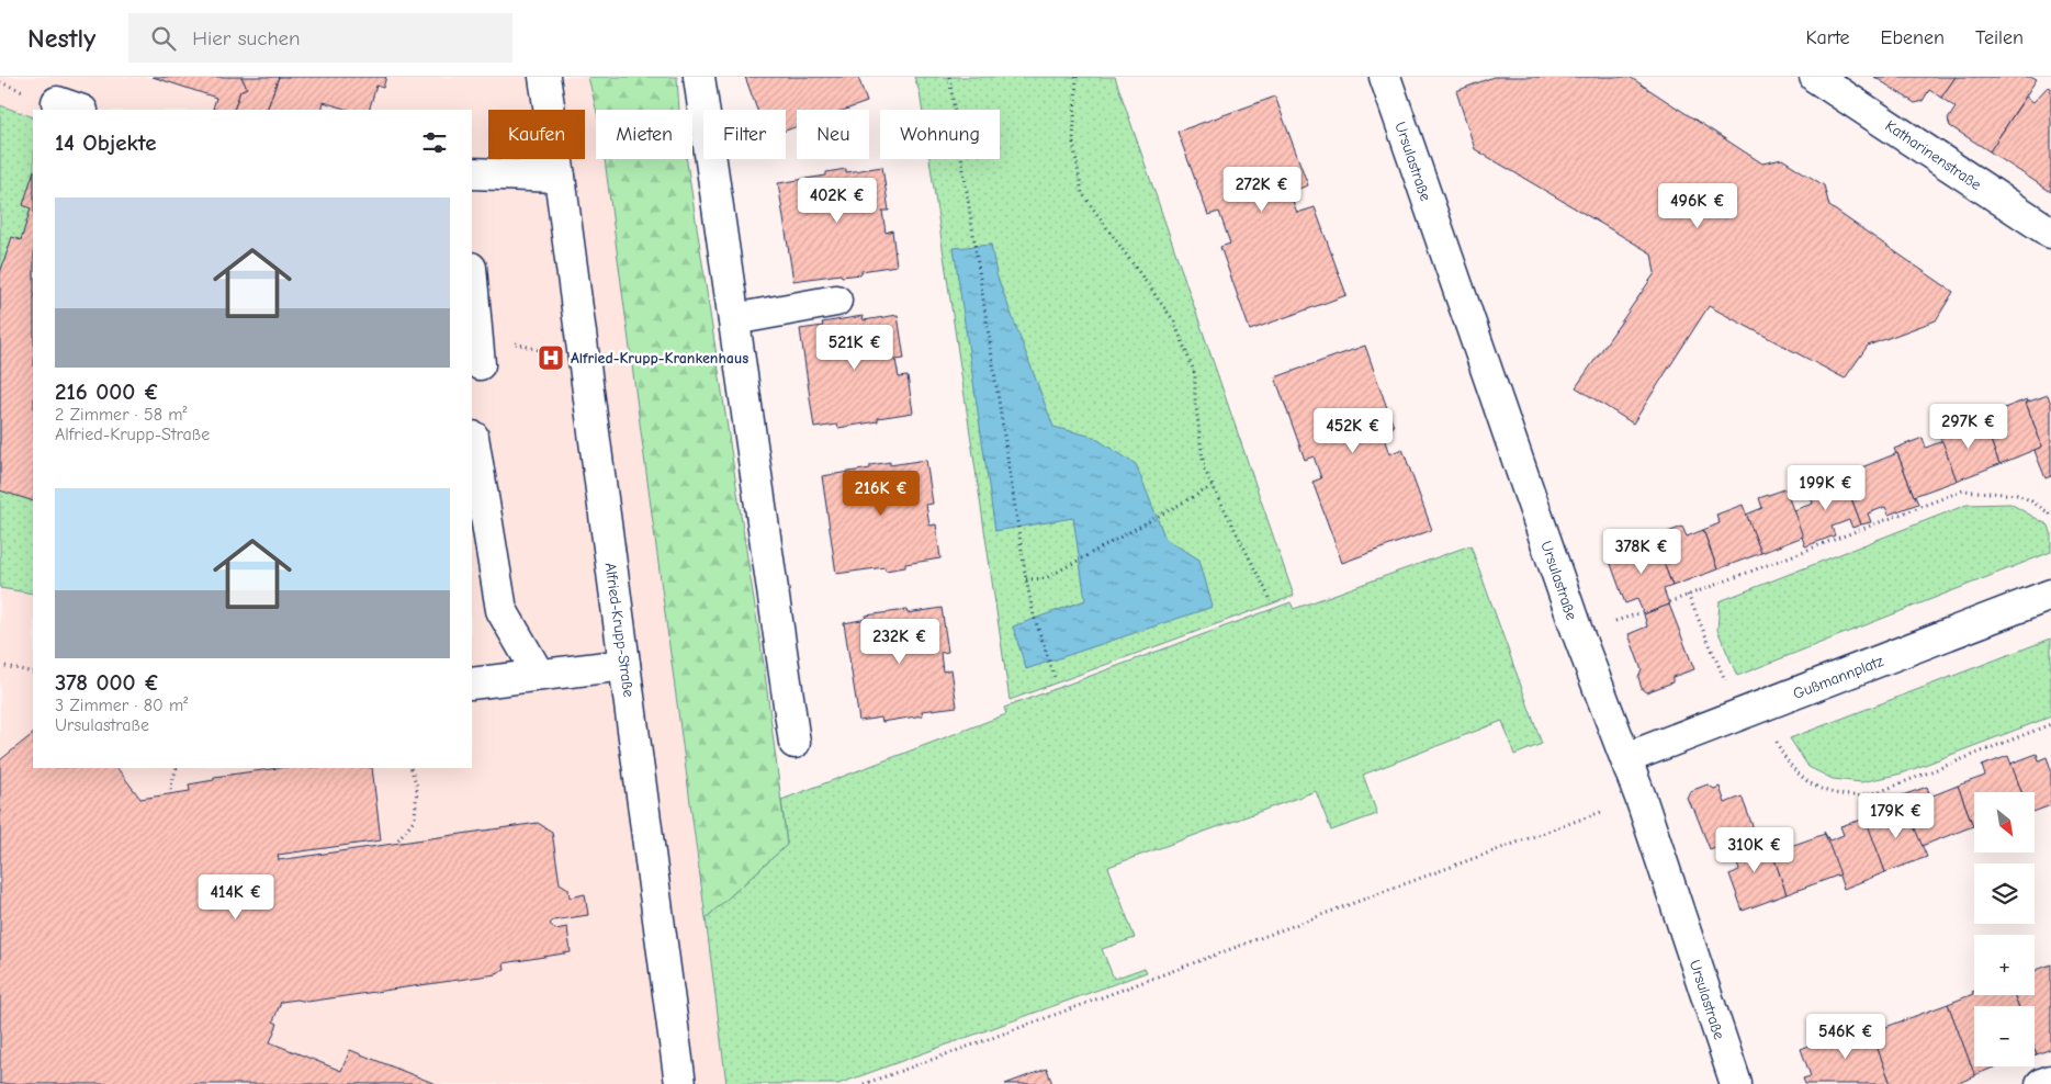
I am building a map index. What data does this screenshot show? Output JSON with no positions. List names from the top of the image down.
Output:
{
  "streets": {
    "street": [
      "Katharinenstraße",
      "Ursulastraße",
      "Alfried-Krupp-Straße",
      "Gußmannplatz"
    ]
  },
  "crossings": [
    ["Ursulastraße", "Gußmannplatz"]
  ],
  "places": {
    "hospital": ["Alfried-Krupp-Krankenhaus"]
  },
  "north": "bottom right",
  "page": {
    "header": "Nestly",
    "search": "Hier suchen",
    "nav": ["Karte", "Ebenen", "Teilen"],
    "chip": [
      "Kaufen",
      "Mieten",
      "Filter",
      "Neu",
      "Wohnung"
    ],
    "heading": "14 Objekte",
    "price": [
      "272K €",
      "402K €",
      "496K €",
      "521K €",
      "297K €",
      "452K €",
      "199K €",
      "216K €",
      "378K €",
      "232K €",
      "179K €",
      "310K €",
      "414K €",
      "546K €"
    ],
    "list": [
      {
        "name": "216 000 €",
        "note": "2 Zimmer · 58 m² · Alfried-Krupp-Straße"
      },
      {
        "name": "378 000 €",
        "note": "3 Zimmer · 80 m² · Ursulastraße"
      }
    ],
    "map_buttons": ["+", "−"]
  }
}
